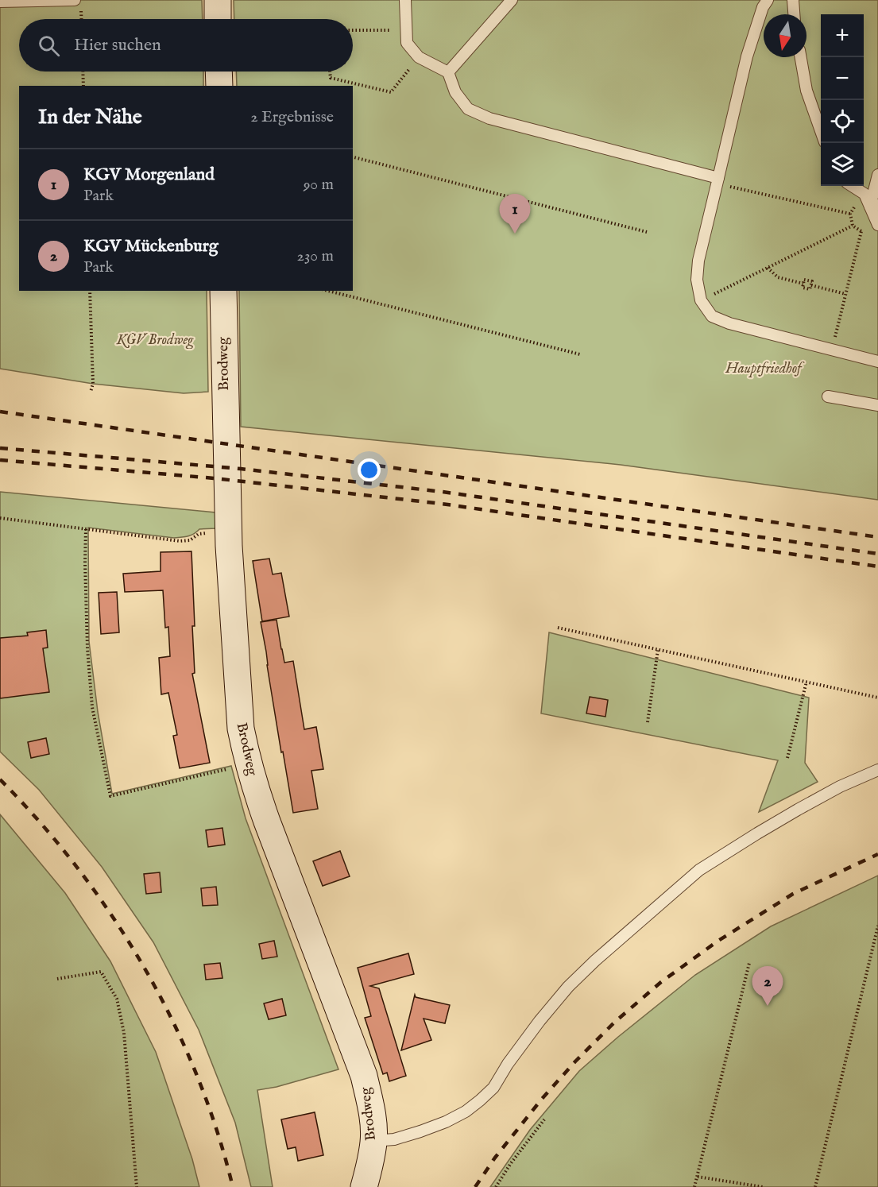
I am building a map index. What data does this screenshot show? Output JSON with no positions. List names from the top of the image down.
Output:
{
  "streets": {
    "street": ["Brodweg"]
  },
  "parks": ["KGV Brodweg", "Hauptfriedhof"],
  "north": "bottom",
  "page": {
    "map_buttons": ["+", "−"],
    "search": "Hier suchen",
    "heading": ["In der Nähe", "2 Ergebnisse"],
    "list": [
      {
        "mark": "1",
        "name": "KGV Morgenland",
        "note": "Park",
        "value": "90 m"
      },
      {
        "mark": "2",
        "name": "KGV Mückenburg",
        "note": "Park",
        "value": "230 m"
      }
    ],
    "pins": ["1", "2"]
  }
}
